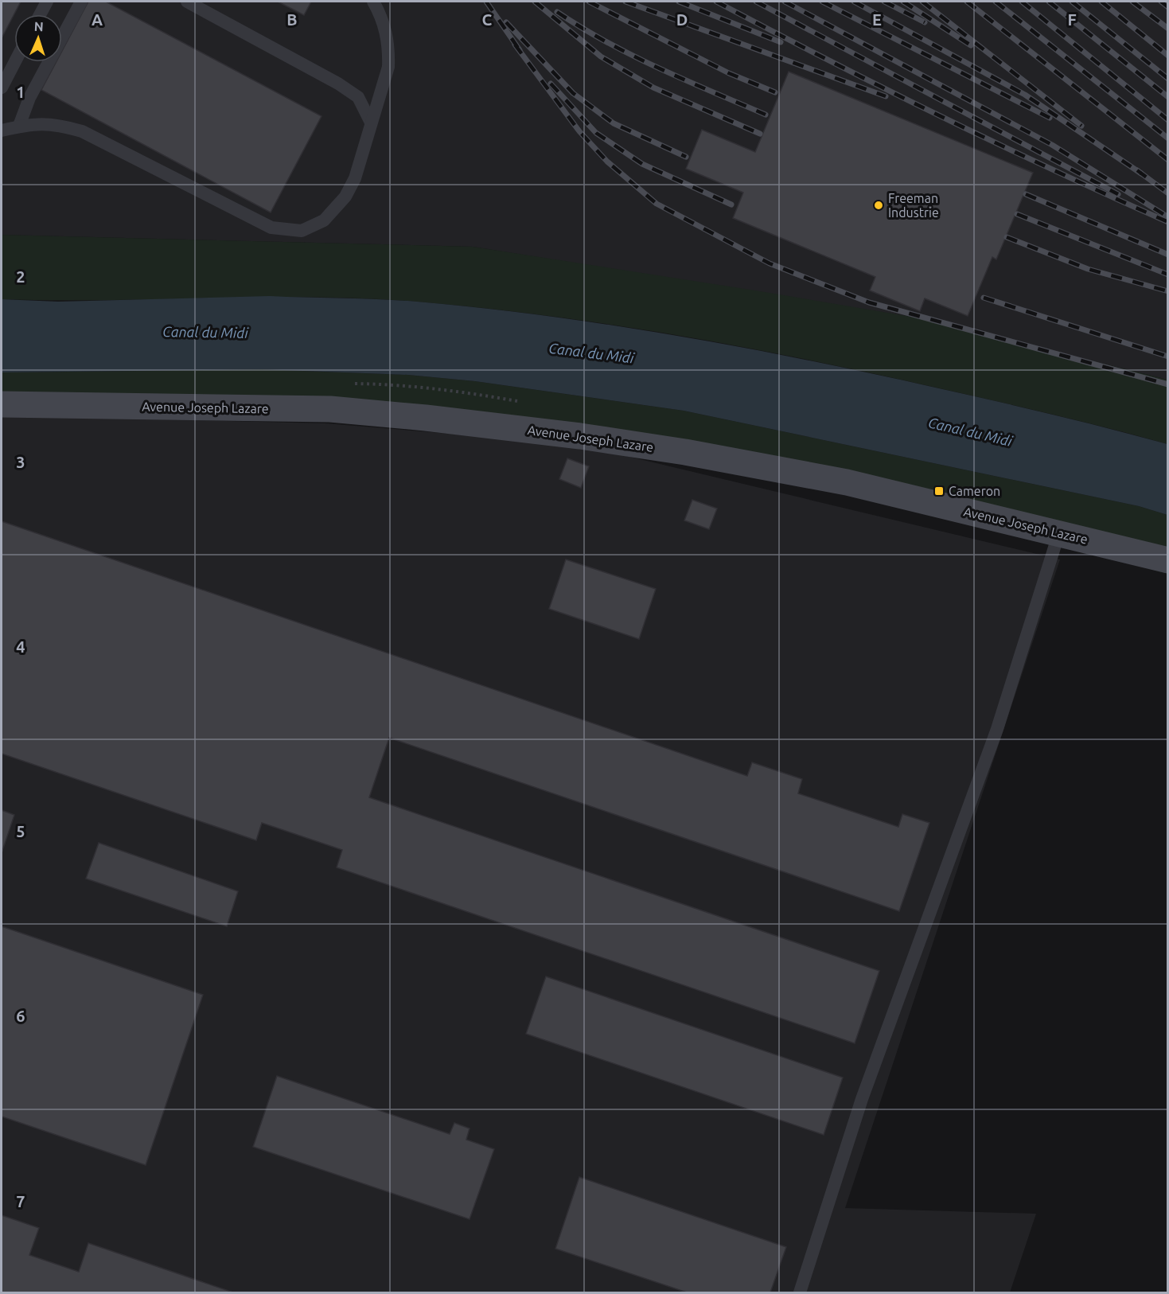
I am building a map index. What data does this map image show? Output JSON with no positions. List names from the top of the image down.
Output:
{
  "streets": {
    "main road": ["Avenue Joseph Lazare"]
  },
  "water": ["Canal du Midi"],
  "places": {
    "other": ["Freeman Industrie"],
    "transit": ["Cameron"]
  },
  "north": "top",
  "grid": {
    "columns": [
      "A",
      "B",
      "C",
      "D",
      "E",
      "F"
    ],
    "rows": [
      "1",
      "2",
      "3",
      "4",
      "5",
      "6",
      "7"
    ]
  }
}
